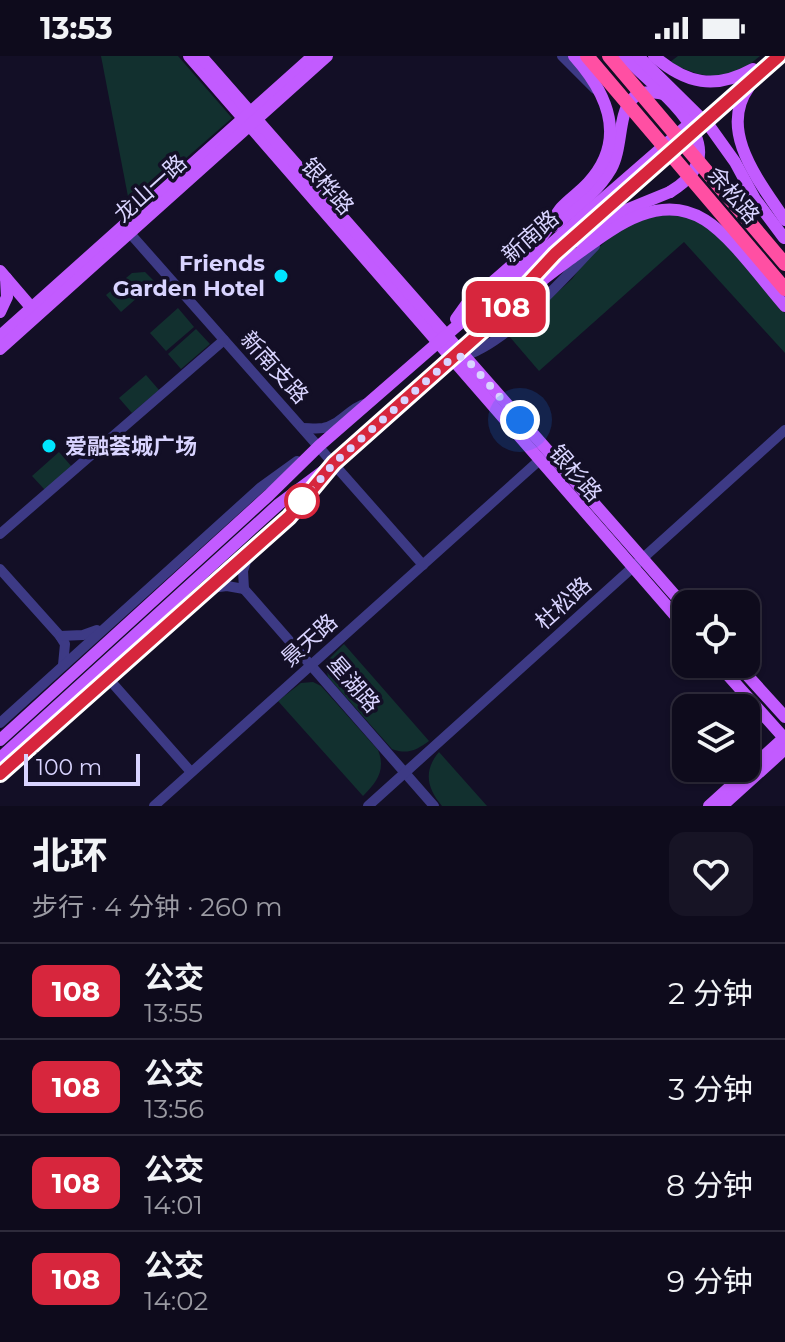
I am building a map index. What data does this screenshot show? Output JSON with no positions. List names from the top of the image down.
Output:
{
  "streets": {
    "highway": ["余松路"],
    "main road": [
      "银桦路",
      "龙山一路",
      "新南路",
      "银杉路"
    ],
    "street": [
      "新南支路",
      "杜松路",
      "景天路",
      "星湖路"
    ]
  },
  "crossings": [
    ["银桦路", "龙山一路"],
    ["银桦路", "新南路"],
    ["银桦路", "银杉路"],
    ["龙山一路", "新南支路"],
    ["新南路", "新南支路"],
    ["新南路", "银杉路"],
    ["新南支路", "景天路"],
    ["银杉路", "杜松路"],
    ["银杉路", "景天路"],
    ["杜松路", "星湖路"],
    ["景天路", "星湖路"]
  ],
  "places": ["Friends Garden Hotel", "爱融荟城广场"],
  "lines": ["bus line 108"],
  "scale_bar": "100 m",
  "page": {
    "status": "13:53",
    "on_map": "108",
    "scale": "100 m",
    "heading": ["北环", "步行 · 4 分钟 · 260 m"],
    "list": [
      {
        "mark": "108",
        "name": "公交",
        "note": "13:55",
        "value": "2 分钟"
      },
      {
        "mark": "108",
        "name": "公交",
        "note": "13:56",
        "value": "3 分钟"
      },
      {
        "mark": "108",
        "name": "公交",
        "note": "14:01",
        "value": "8 分钟"
      },
      {
        "mark": "108",
        "name": "公交",
        "note": "14:02",
        "value": "9 分钟"
      }
    ]
  }
}
